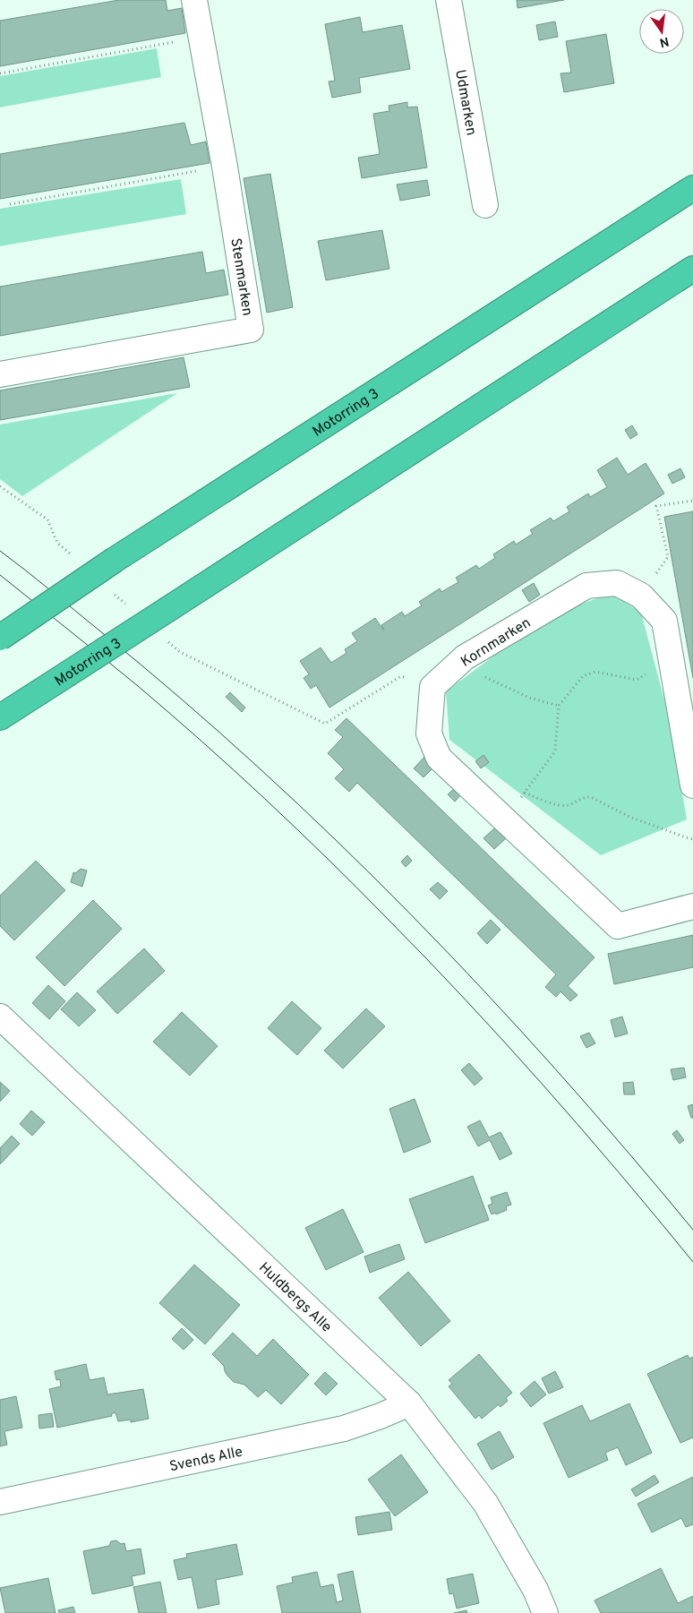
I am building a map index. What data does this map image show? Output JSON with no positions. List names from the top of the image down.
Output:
{
  "streets": {
    "highway": ["Motorring 3"],
    "street": [
      "Udmarken",
      "Stenmarken",
      "Kornmarken",
      "Huldbergs Alle",
      "Svends Alle"
    ]
  },
  "crossings": [
    ["Huldbergs Alle", "Svends Alle"]
  ],
  "north": "bottom"
}
